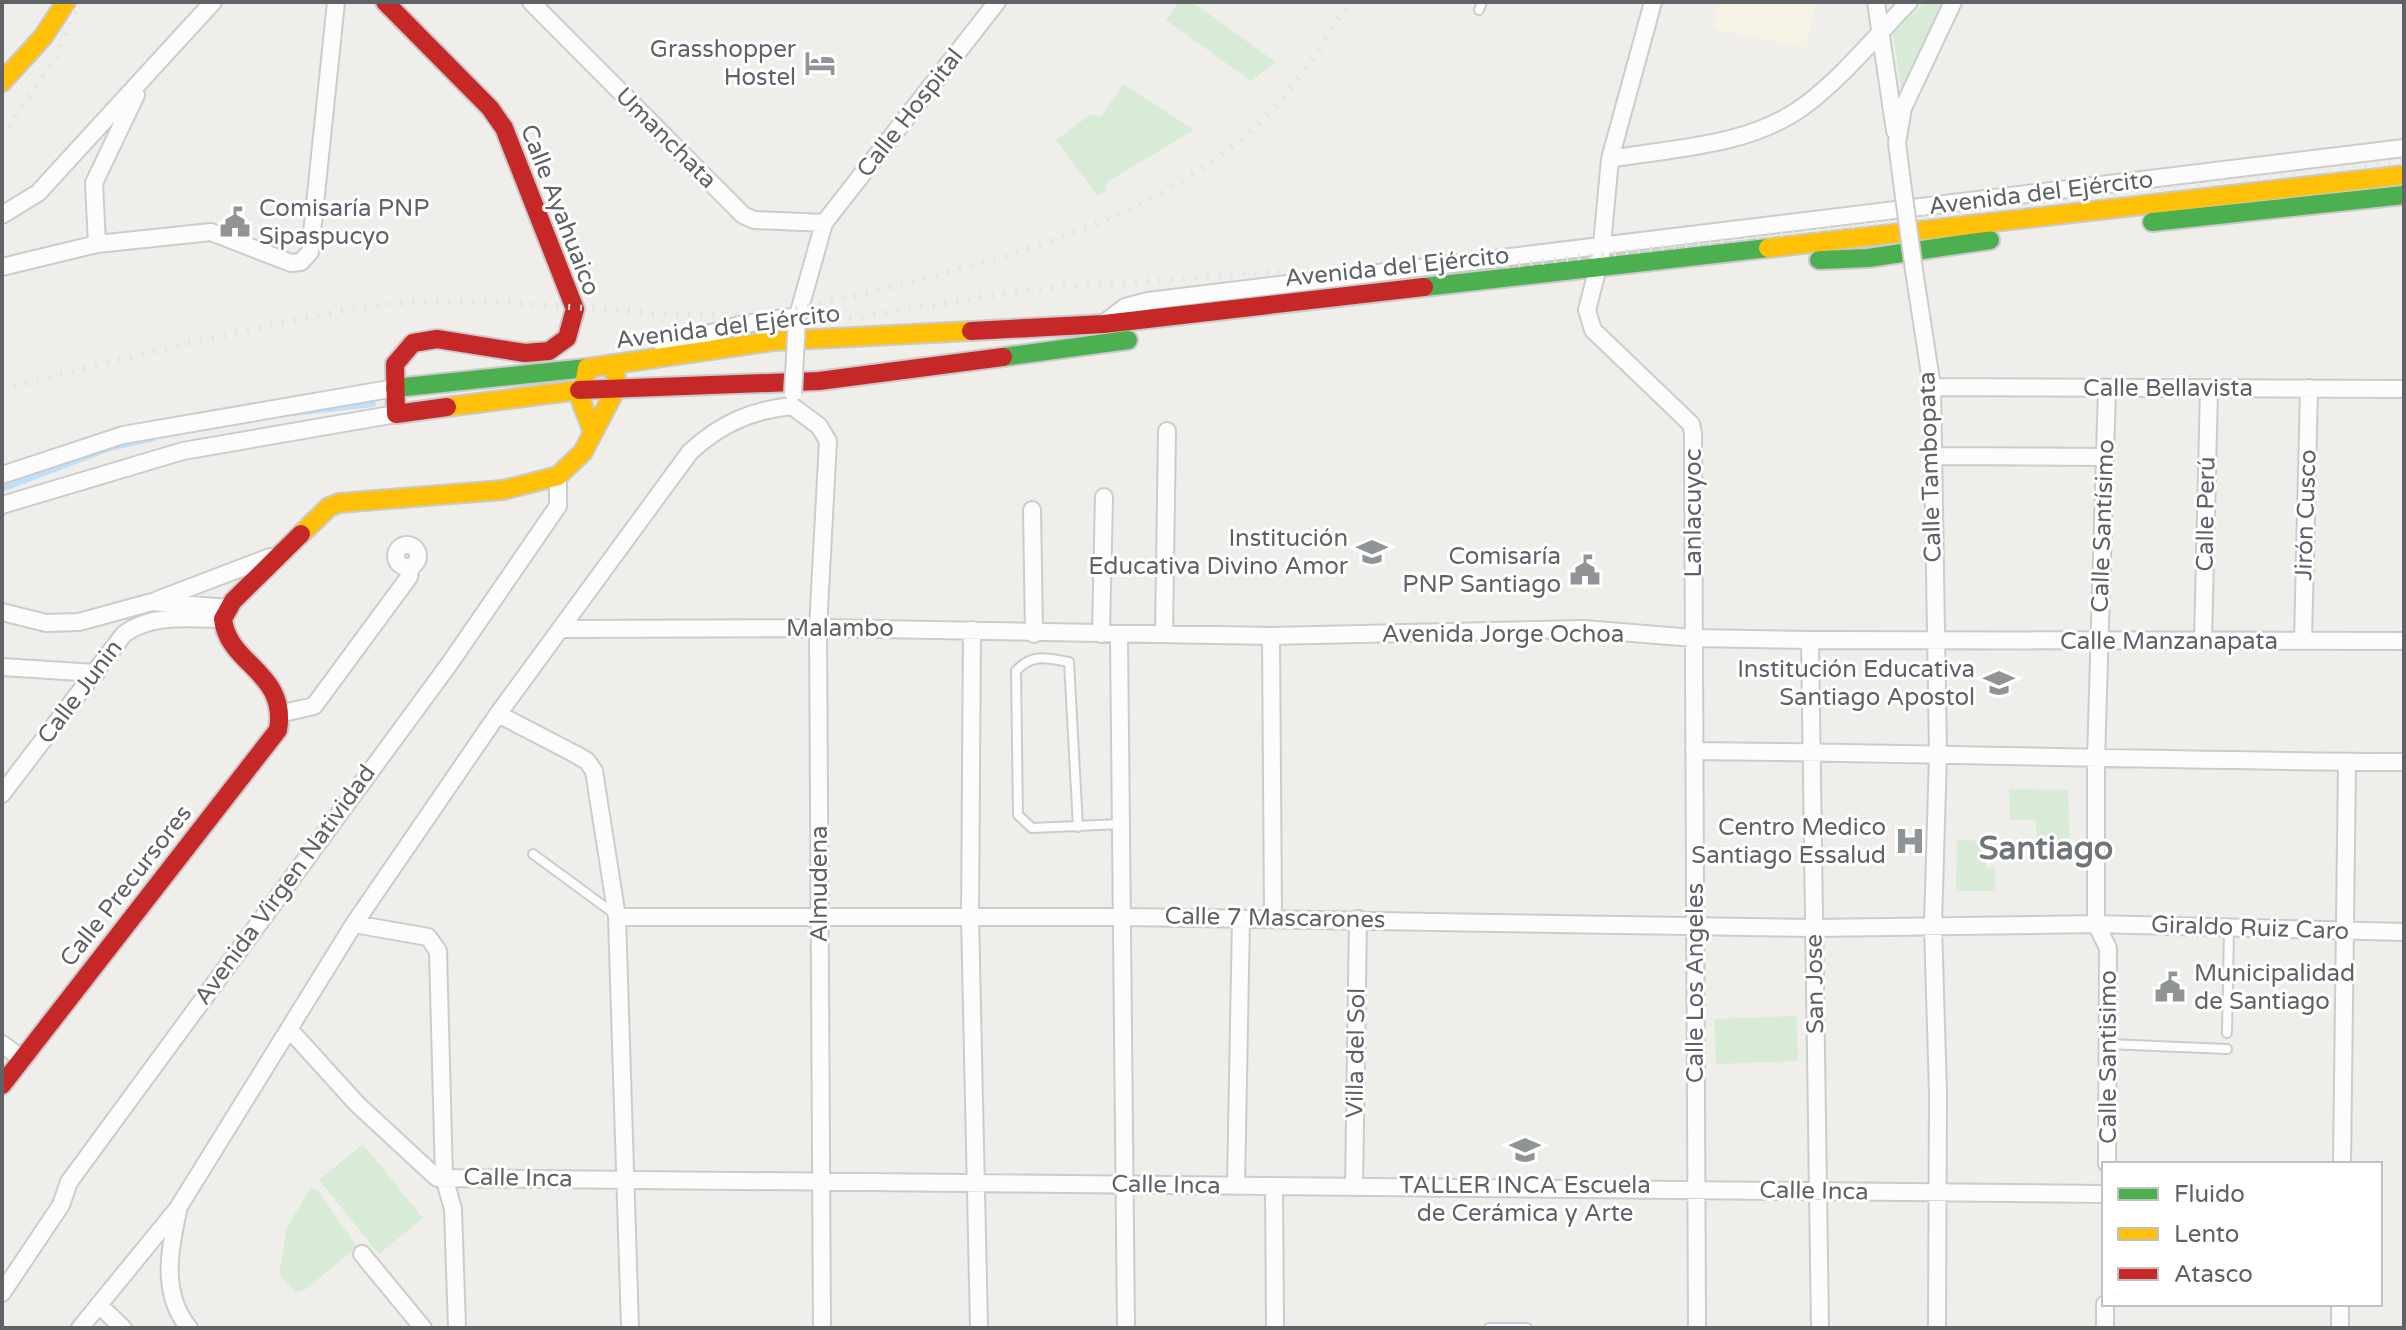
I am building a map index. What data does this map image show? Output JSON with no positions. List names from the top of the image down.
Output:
{
  "streets": {
    "main road": ["Avenida del Ejército", "Calle Ayahuaico", "Calle Precursores"],
    "street": [
      "Calle Hospital",
      "Umanchata",
      "Calle Bellavista",
      "Calle Tambopata",
      "Lanlacuyoc",
      "Calle Perú",
      "Jirón Cusco",
      "Calle Santísimo",
      "Malambo",
      "Avenida Jorge Ochoa",
      "Calle Manzanapata",
      "Calle Junin",
      "Almudena",
      "Avenida Virgen Natividad",
      "Calle 7 Mascarones",
      "Giraldo Ruiz Caro",
      "Calle Los Angeles",
      "San Jose",
      "Villa del Sol",
      "Calle Santisimo",
      "Calle Inca"
    ]
  },
  "crossings": [
    ["Calle Hospital", "Umanchata"],
    ["Avenida del Ejército", "Calle Ayahuaico"],
    ["Avenida del Ejército", "Lanlacuyoc"],
    ["Calle Bellavista", "Calle Tambopata"],
    ["Calle Bellavista", "Calle Perú"],
    ["Calle Bellavista", "Jirón Cusco"],
    ["Calle Bellavista", "Calle Santísimo"],
    ["Calle Tambopata", "Avenida Jorge Ochoa"],
    ["Calle Tambopata", "Calle Manzanapata"],
    ["Calle Tambopata", "Calle 7 Mascarones"],
    ["Calle Tambopata", "Giraldo Ruiz Caro"],
    ["Lanlacuyoc", "Avenida Jorge Ochoa"],
    ["Lanlacuyoc", "Calle Los Angeles"],
    ["Calle Perú", "Calle Manzanapata"],
    ["Jirón Cusco", "Calle Manzanapata"],
    ["Calle Santísimo", "Calle Manzanapata"],
    ["Calle Santísimo", "Calle Santisimo"],
    ["Malambo", "Avenida Jorge Ochoa"],
    ["Malambo", "Almudena"],
    ["Avenida Jorge Ochoa", "Calle Manzanapata"],
    ["Avenida Jorge Ochoa", "Calle Los Angeles"],
    ["Avenida Jorge Ochoa", "San Jose"],
    ["Almudena", "Calle 7 Mascarones"],
    ["Almudena", "Calle Inca"],
    ["Calle 7 Mascarones", "Giraldo Ruiz Caro"],
    ["Calle 7 Mascarones", "Calle Los Angeles"],
    ["Calle 7 Mascarones", "San Jose"],
    ["Calle 7 Mascarones", "Villa del Sol"],
    ["Giraldo Ruiz Caro", "Calle Santisimo"],
    ["Calle Los Angeles", "Calle Inca"],
    ["San Jose", "Calle Inca"],
    ["Villa del Sol", "Calle Inca"]
  ],
  "districts": ["Santiago"],
  "places": {
    "hotel": ["Grasshopper Hostel"],
    "public building": ["Comisaría PNP Sipaspucyo", "Comisaría PNP Santiago", "Municipalidad de Santiago"],
    "school or university": ["Institución Educativa Divino Amor", "Institución Educativa Santiago Apostol", "TALLER INCA Escuela de Cerámica y Arte"],
    "hospital": ["Centro Medico Santiago Essalud"]
  },
  "legend": ["Fluido", "Lento", "Atasco"]
}
